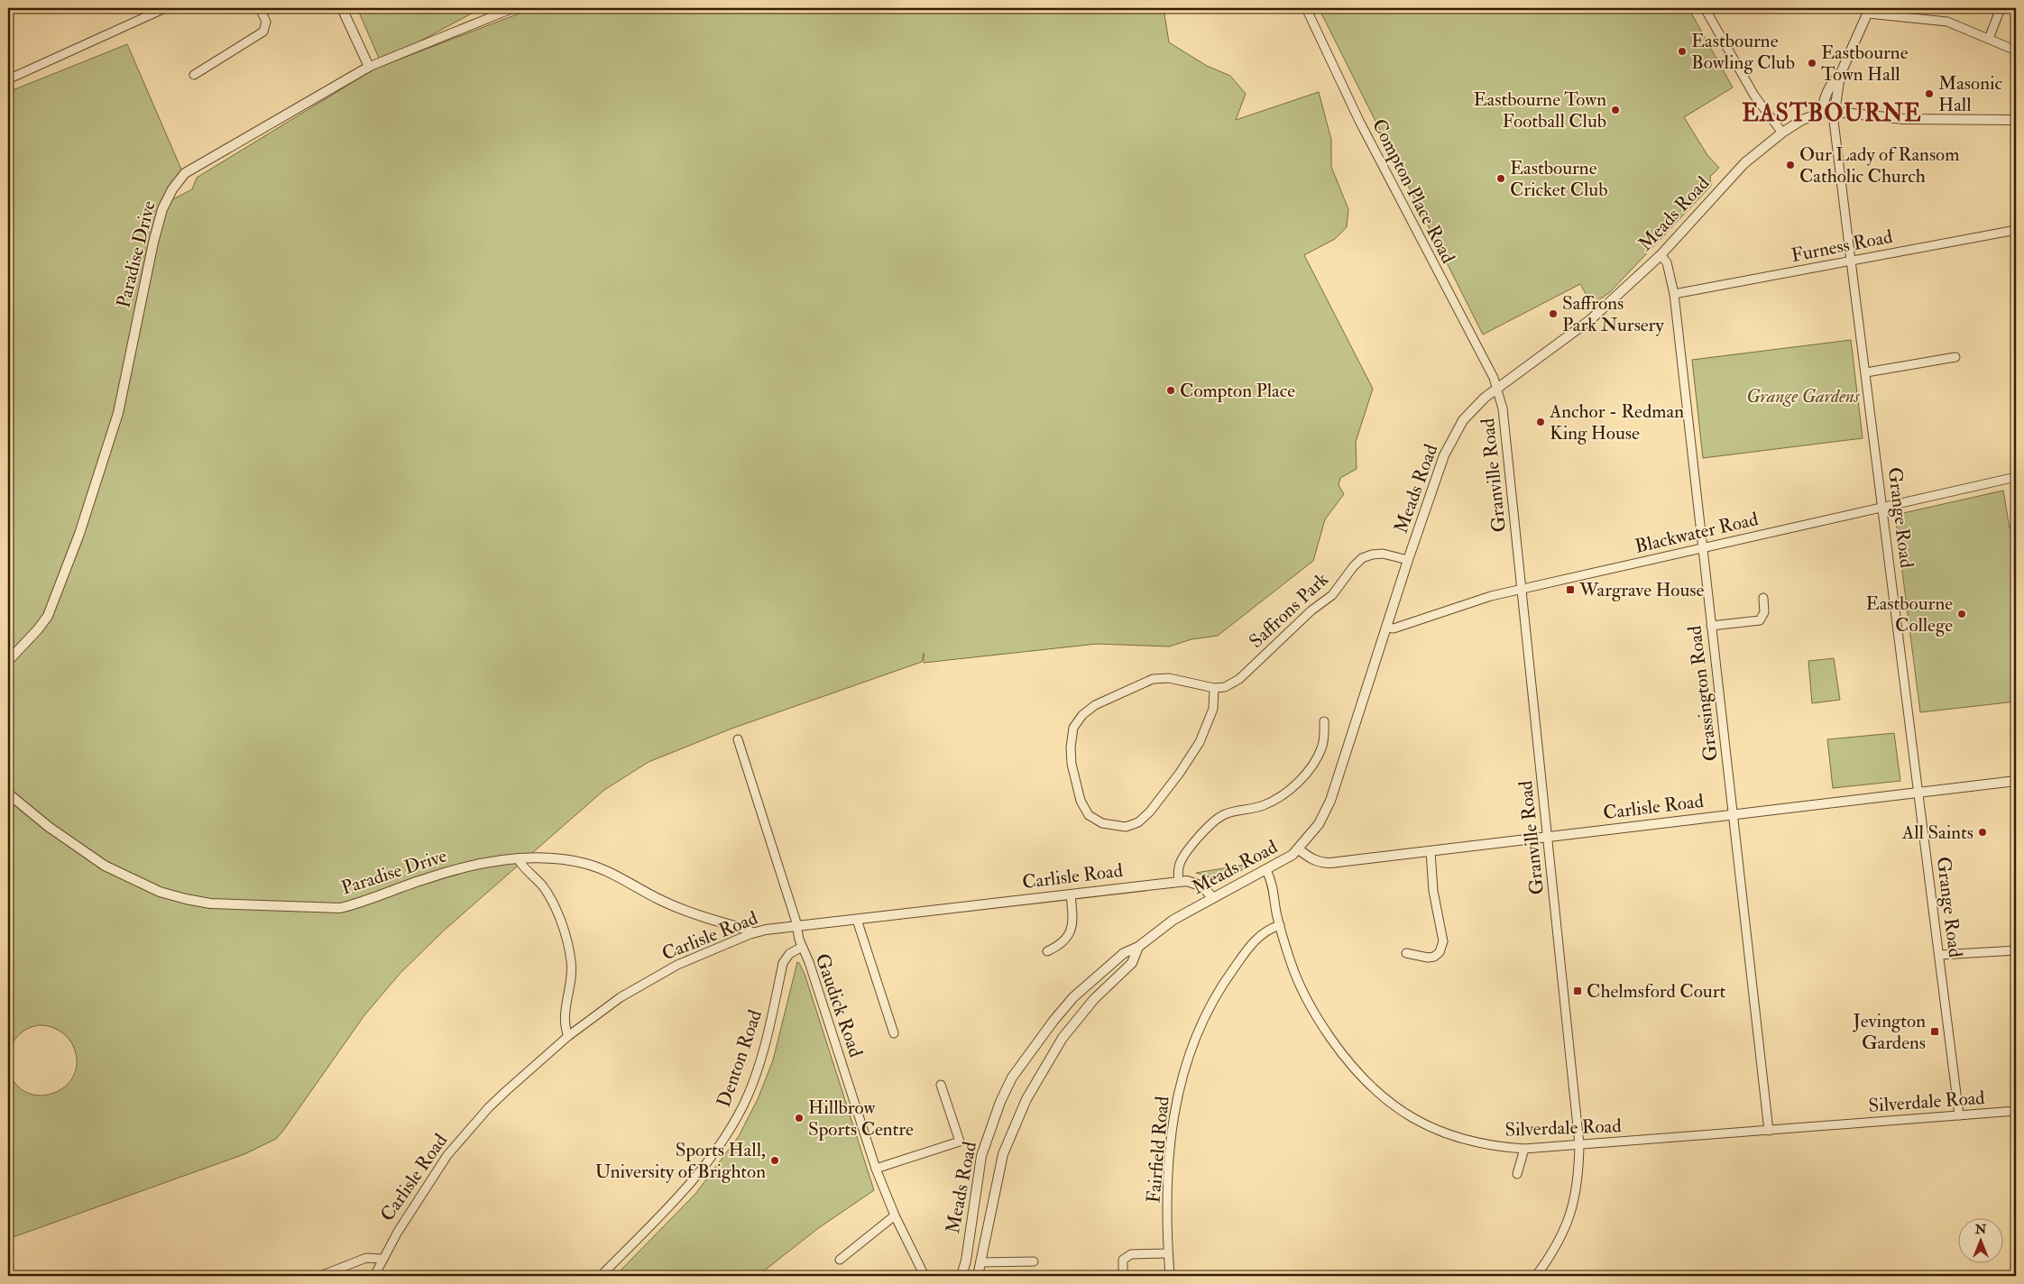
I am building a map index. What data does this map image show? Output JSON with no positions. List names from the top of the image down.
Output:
{
  "streets": {
    "street": [
      "Compton Place Road",
      "Meads Road",
      "Furness Road",
      "Paradise Drive",
      "Granville Road",
      "Grange Road",
      "Blackwater Road",
      "Saffrons Park",
      "Grassington Road",
      "Carlisle Road",
      "Gaudick Road",
      "Denton Road",
      "Silverdale Road",
      "Fairfield Road"
    ]
  },
  "crossings": [
    ["Compton Place Road", "Meads Road"],
    ["Compton Place Road", "Granville Road"],
    ["Meads Road", "Granville Road"],
    ["Meads Road", "Grange Road"],
    ["Meads Road", "Blackwater Road"],
    ["Meads Road", "Saffrons Park"],
    ["Meads Road", "Grassington Road"],
    ["Meads Road", "Carlisle Road"],
    ["Meads Road", "Silverdale Road"],
    ["Furness Road", "Grange Road"],
    ["Furness Road", "Grassington Road"],
    ["Paradise Drive", "Carlisle Road"],
    ["Granville Road", "Blackwater Road"],
    ["Granville Road", "Carlisle Road"],
    ["Granville Road", "Silverdale Road"],
    ["Grange Road", "Blackwater Road"],
    ["Grange Road", "Carlisle Road"],
    ["Grange Road", "Silverdale Road"],
    ["Blackwater Road", "Grassington Road"],
    ["Grassington Road", "Carlisle Road"],
    ["Grassington Road", "Silverdale Road"],
    ["Carlisle Road", "Gaudick Road"],
    ["Gaudick Road", "Denton Road"],
    ["Silverdale Road", "Fairfield Road"]
  ],
  "districts": ["EASTBOURNE"],
  "parks": ["Grange Gardens"],
  "places": {
    "other": [
      "Eastbourne Bowling Club",
      "Eastbourne Town Hall",
      "Masonic Hall",
      "Eastbourne Town Football Club",
      "Our Lady of Ransom Catholic Church",
      "Eastbourne Cricket Club",
      "Saffrons Park Nursery",
      "Compton Place",
      "Anchor - Redman King House",
      "Eastbourne College",
      "All Saints",
      "Hillbrow Sports Centre",
      "Sports Hall, University of Brighton"
    ],
    "transit": ["Wargrave House", "Chelmsford Court", "Jevington Gardens"]
  },
  "north": "top"
}
